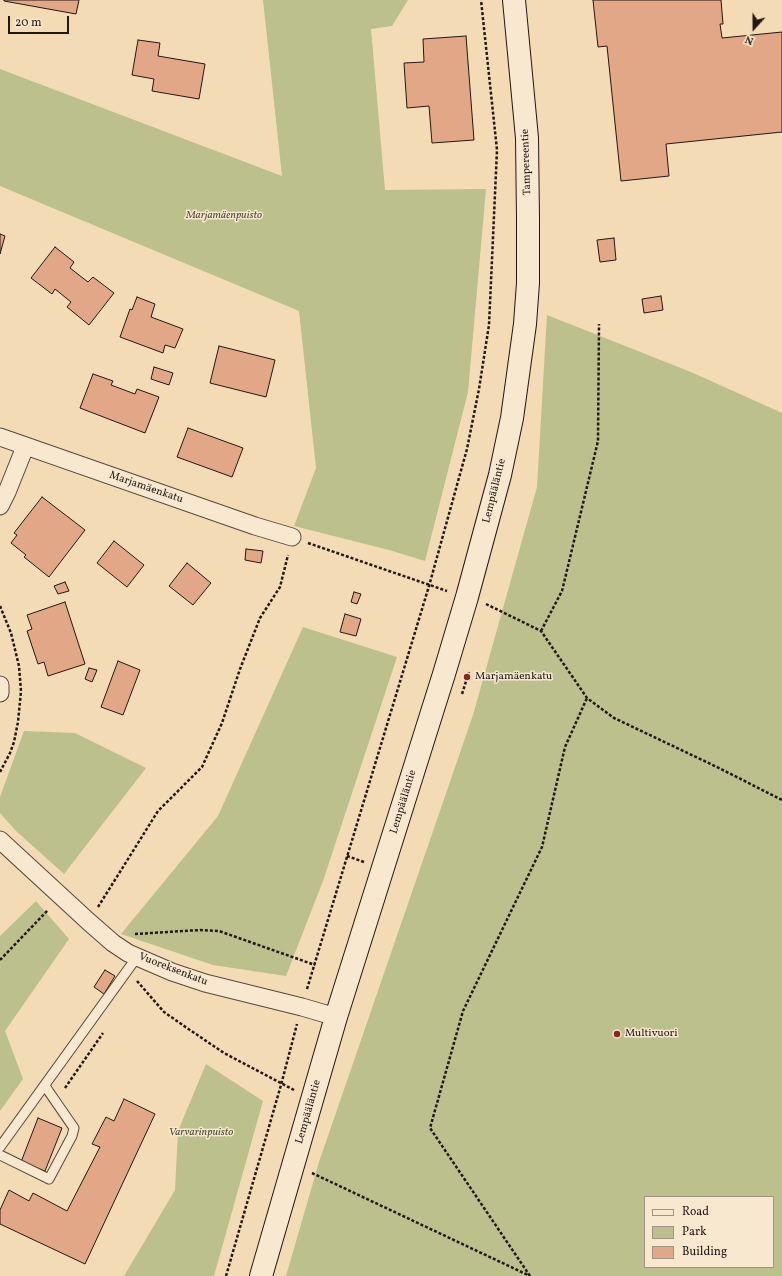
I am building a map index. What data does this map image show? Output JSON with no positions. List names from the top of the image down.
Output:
{
  "streets": {
    "main road": ["Tampereentie", "Lempääläntie"],
    "street": ["Marjamäenkatu", "Vuoreksenkatu"]
  },
  "crossings": [
    ["Tampereentie", "Lempääläntie"],
    ["Lempääläntie", "Vuoreksenkatu"]
  ],
  "parks": ["Marjamäenpuisto", "Varvarinpuisto"],
  "places": ["Marjamäenkatu", "Multivuori"],
  "legend": ["Road", "Park", "Building"],
  "scale_bar": "20 m",
  "north": "bottom"
}
